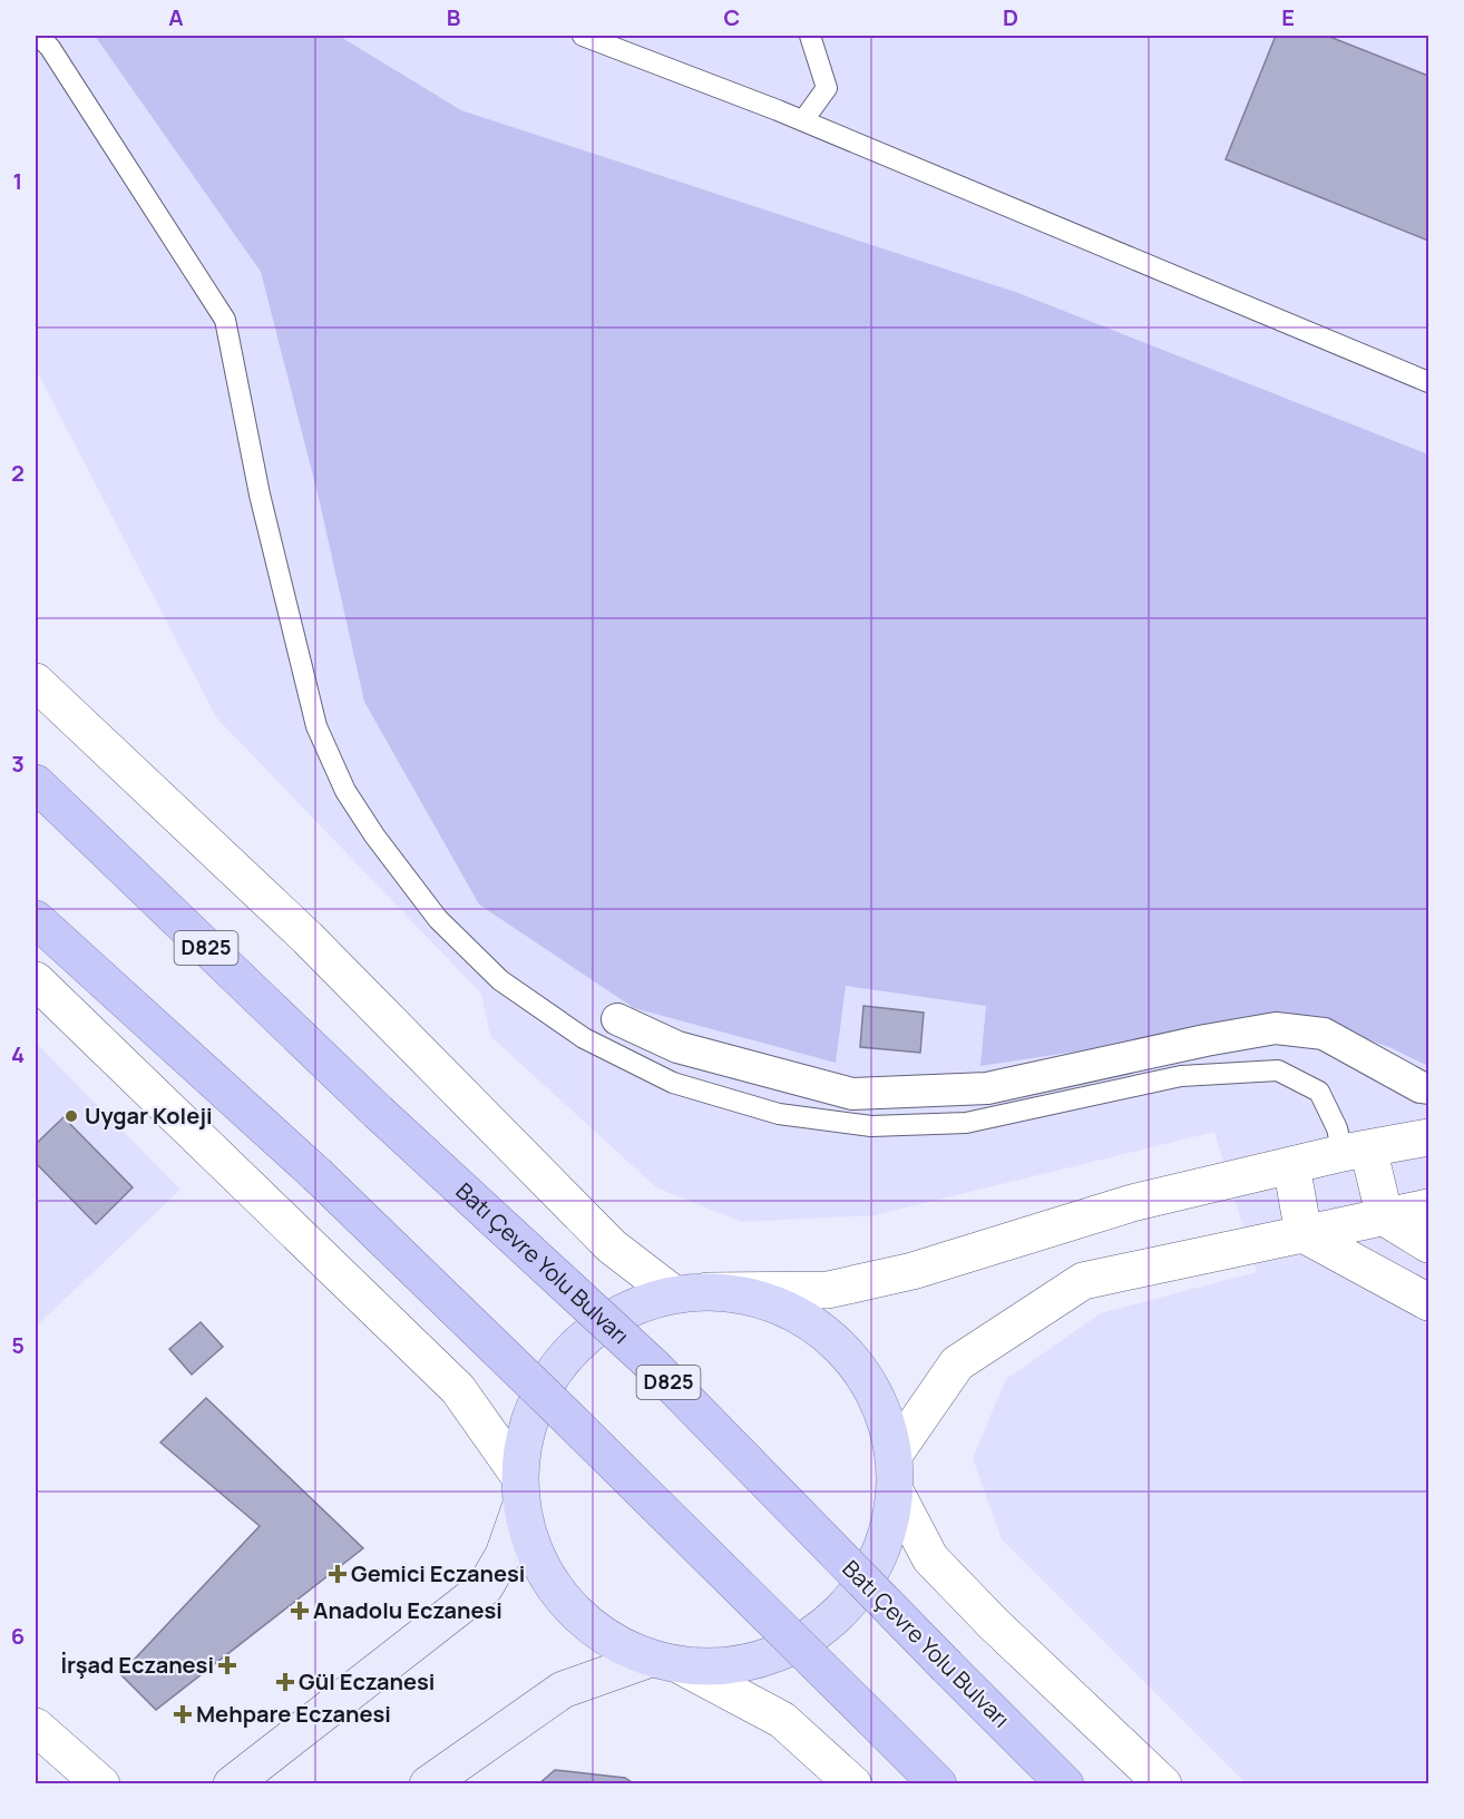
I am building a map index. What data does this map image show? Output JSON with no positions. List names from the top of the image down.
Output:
{
  "streets": {
    "highway": ["D825", "Batı Çevre Yolu Bulvarı"]
  },
  "places": {
    "other": ["Uygar Koleji"],
    "health": [
      "Gemici Eczanesi",
      "Anadolu Eczanesi",
      "İrşad Eczanesi",
      "Gül Eczanesi",
      "Mehpare Eczanesi"
    ]
  },
  "grid": {
    "columns": [
      "A",
      "B",
      "C",
      "D",
      "E"
    ],
    "rows": [
      "1",
      "2",
      "3",
      "4",
      "5",
      "6"
    ]
  }
}
